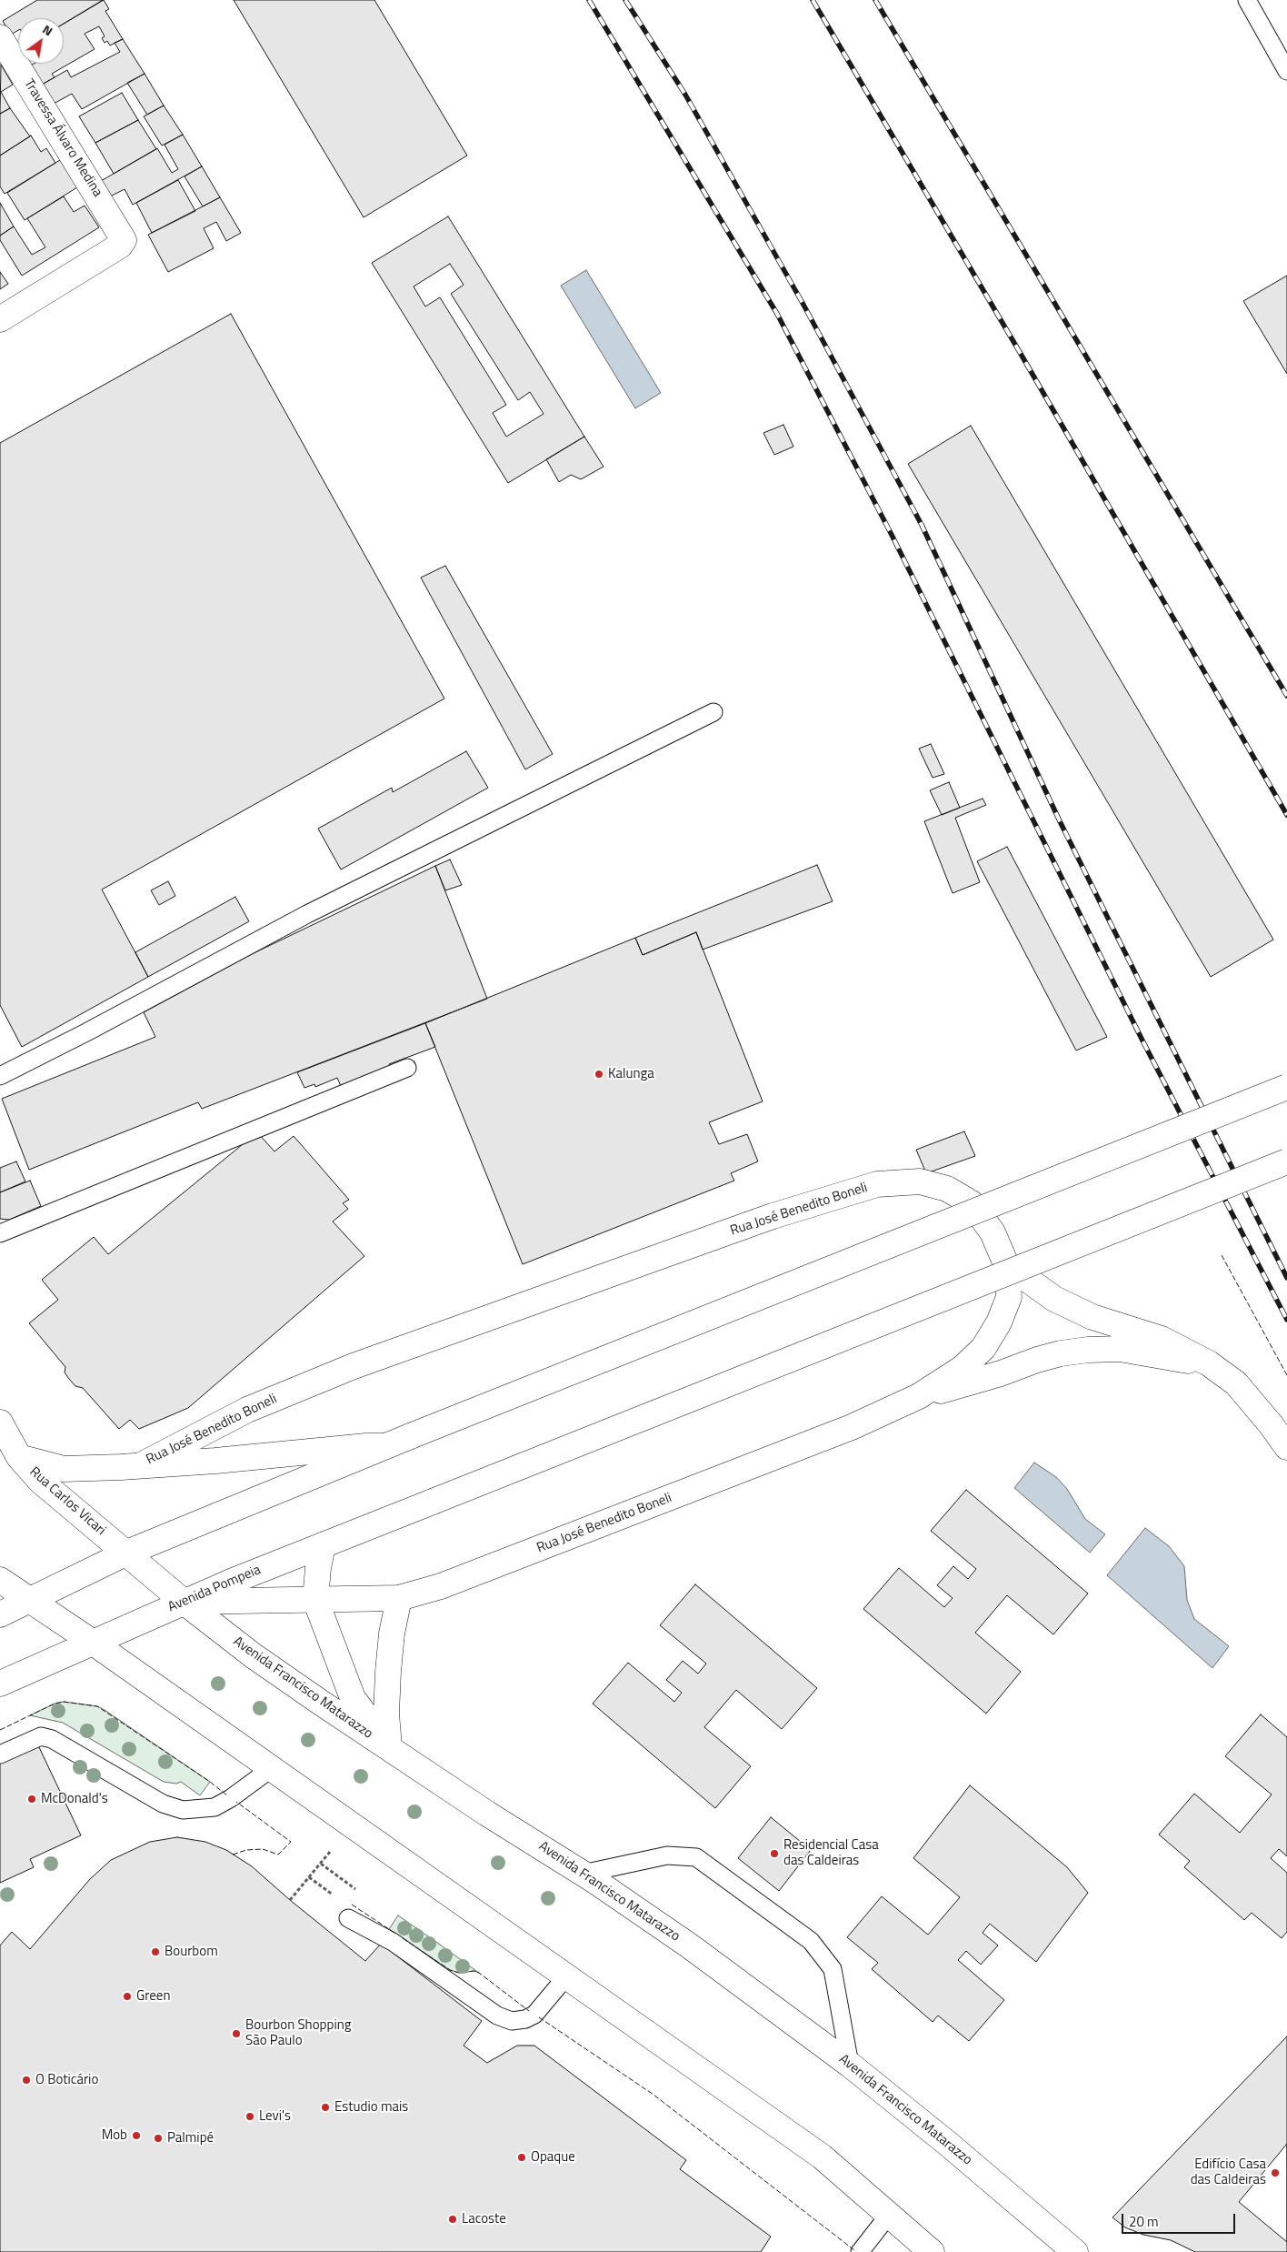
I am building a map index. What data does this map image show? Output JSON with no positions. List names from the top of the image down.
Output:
{
  "streets": {
    "main road": [
      "Travessa Álvaro Medina",
      "Rua José Benedito Boneli",
      "Rua Carlos Vicari",
      "Avenida Pompeia",
      "Avenida Francisco Matarazzo"
    ]
  },
  "crossings": [
    ["Rua José Benedito Boneli", "Avenida Pompeia"],
    ["Rua José Benedito Boneli", "Avenida Francisco Matarazzo"],
    ["Rua Carlos Vicari", "Avenida Francisco Matarazzo"],
    ["Avenida Pompeia", "Avenida Francisco Matarazzo"]
  ],
  "places": [
    "Kalunga",
    "McDonald's",
    "Residencial Casa das Caldeiras",
    "Bourbom",
    "Green",
    "Bourbon Shopping São Paulo",
    "O Boticário",
    "Estudio mais",
    "Levi's",
    "Mob",
    "Palmipé",
    "Opaque",
    "Edifício Casa das Caldeiras",
    "Lacoste"
  ],
  "scale_bar": "20 m",
  "north": "top right"
}
